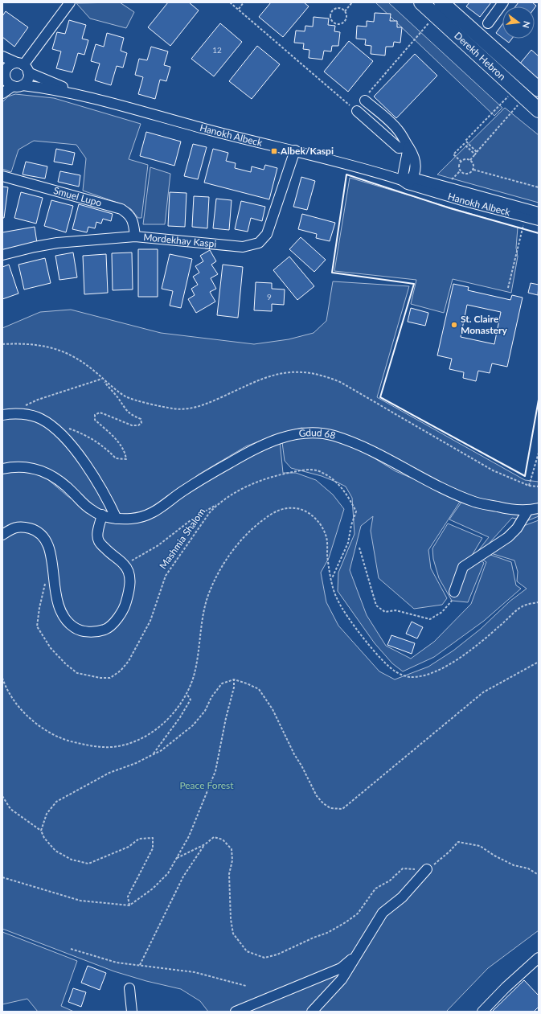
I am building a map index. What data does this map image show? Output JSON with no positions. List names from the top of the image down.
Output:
{
  "streets": {
    "highway": ["Derekh Hebron"],
    "street": [
      "Hanokh Albeck",
      "Smuel Lupo",
      "Mordekhay Kaspi",
      "Gdud 68"
    ],
    "path": ["Mashmia Shalom"]
  },
  "crossings": [
    ["Hanokh Albeck", "Mordekhay Kaspi"],
    ["Smuel Lupo", "Mordekhay Kaspi"]
  ],
  "parks": ["Peace Forest"],
  "places": {
    "transit": ["Albek/Kaspi"],
    "other": ["St. Claire Monastery"]
  },
  "house_numbers": ["12", "9"],
  "north": "right"
}
